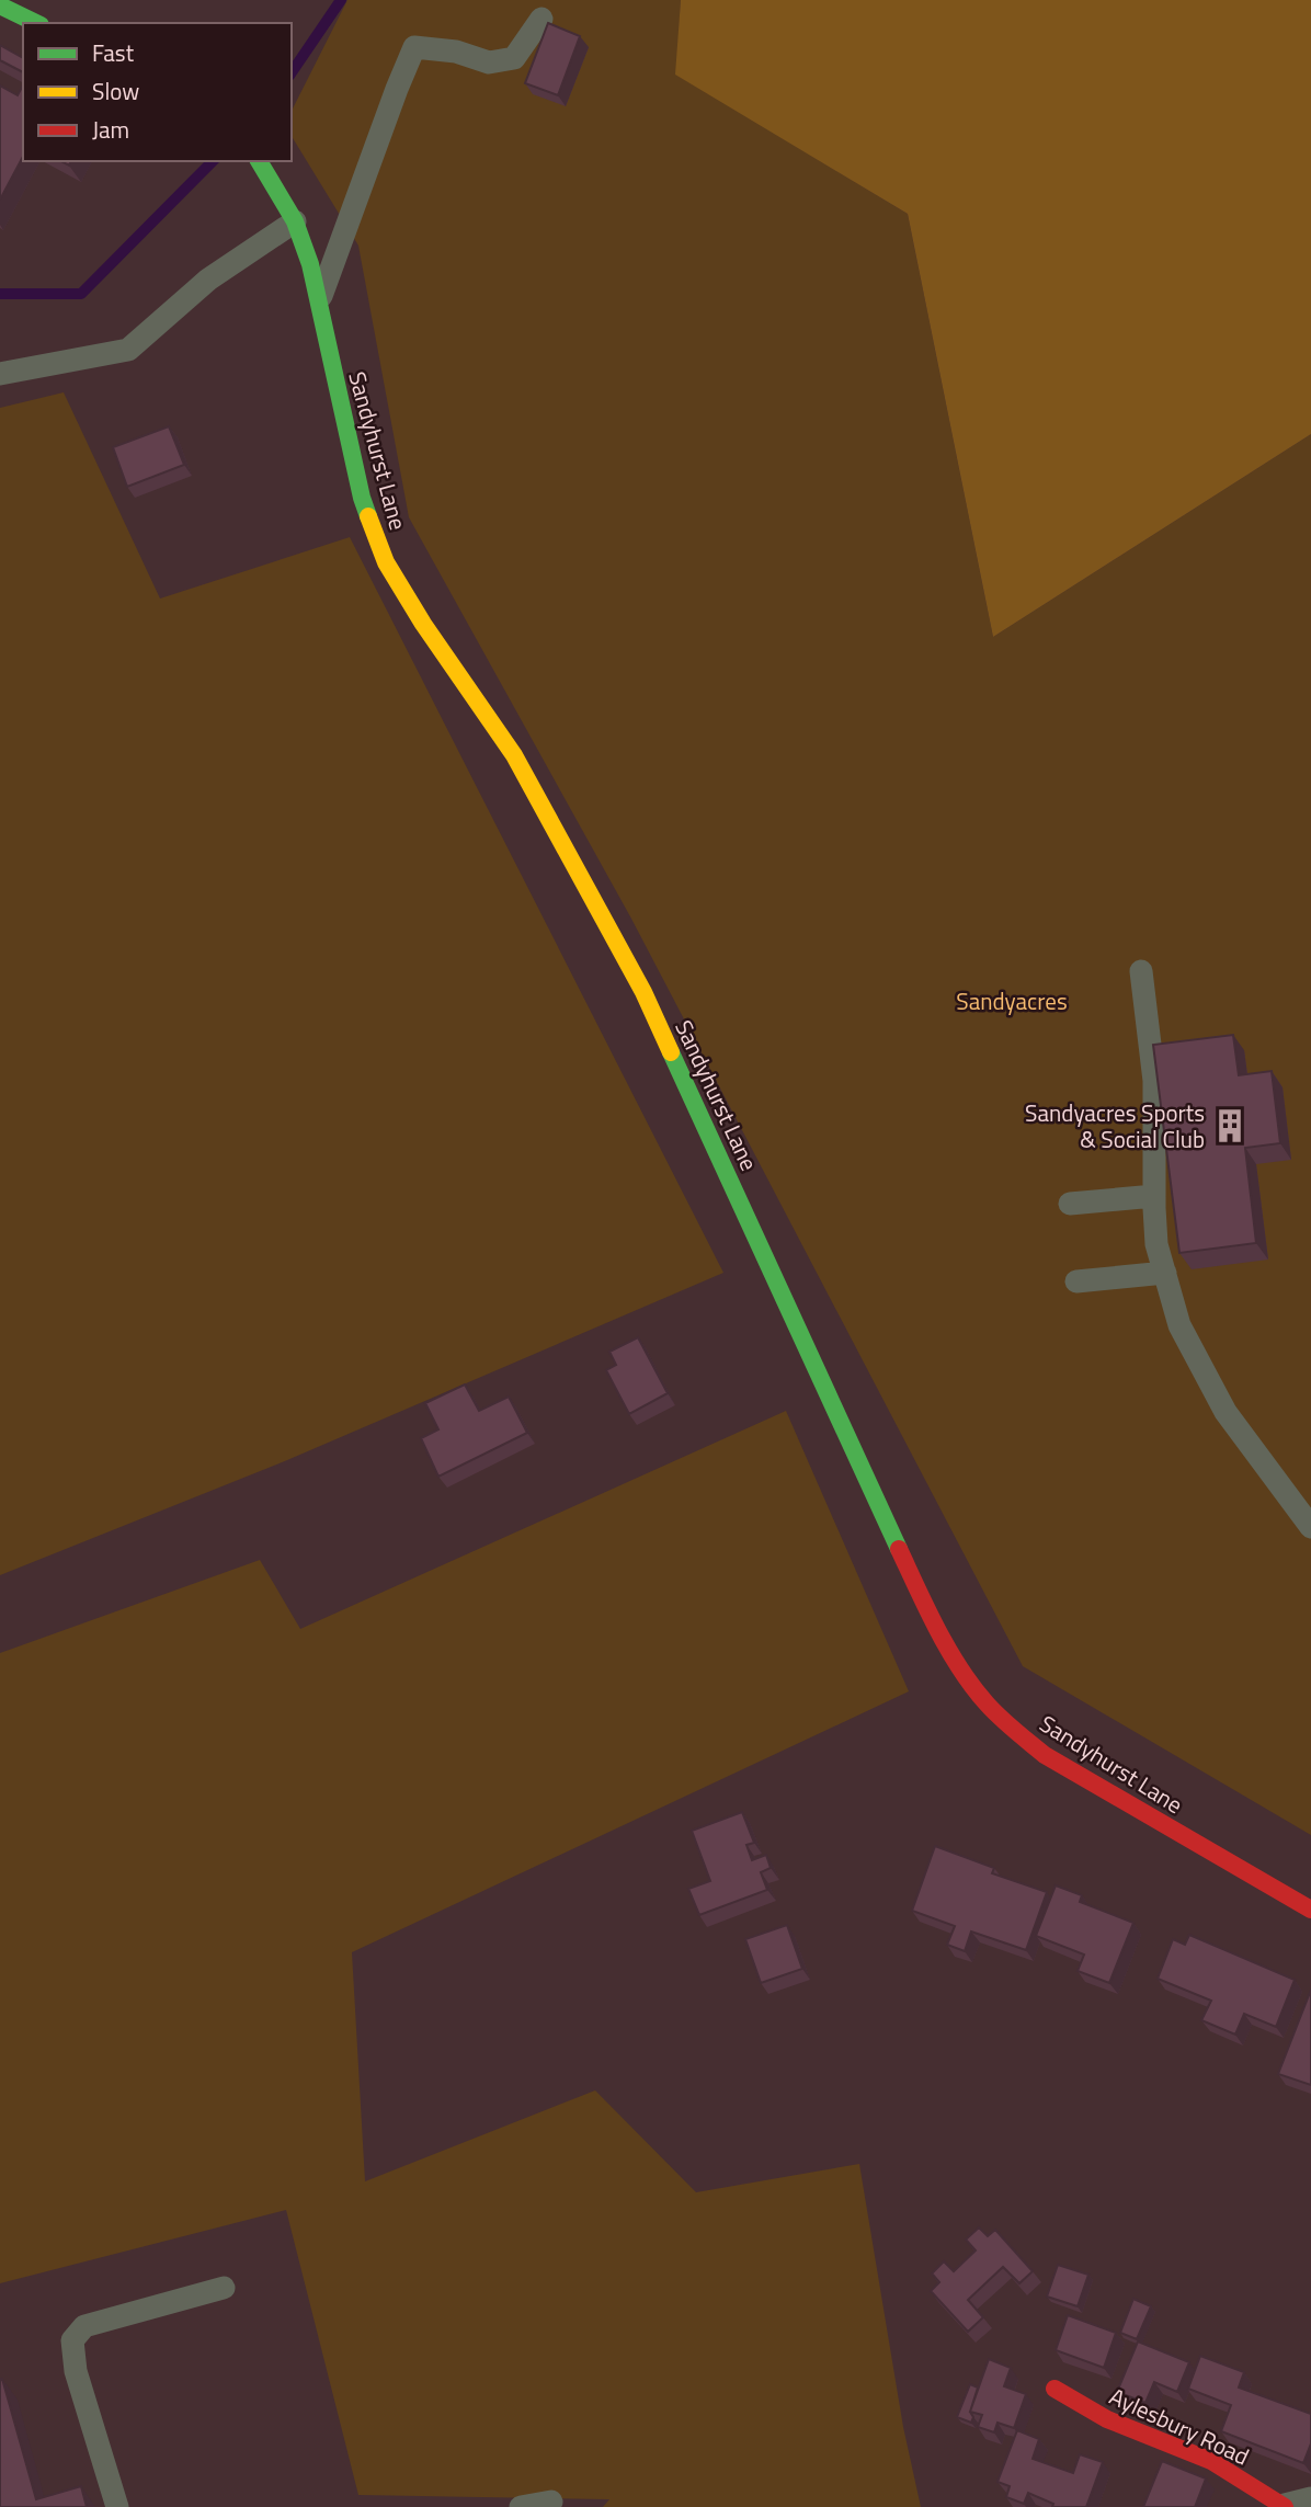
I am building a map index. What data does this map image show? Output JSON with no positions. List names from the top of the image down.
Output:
{
  "streets": {
    "street": ["Sandyhurst Lane", "Aylesbury Road"]
  },
  "parks": ["Sandyacres"],
  "places": {
    "building": ["Sandyacres Sports & Social Club"]
  },
  "legend": ["Fast", "Slow", "Jam"]
}
